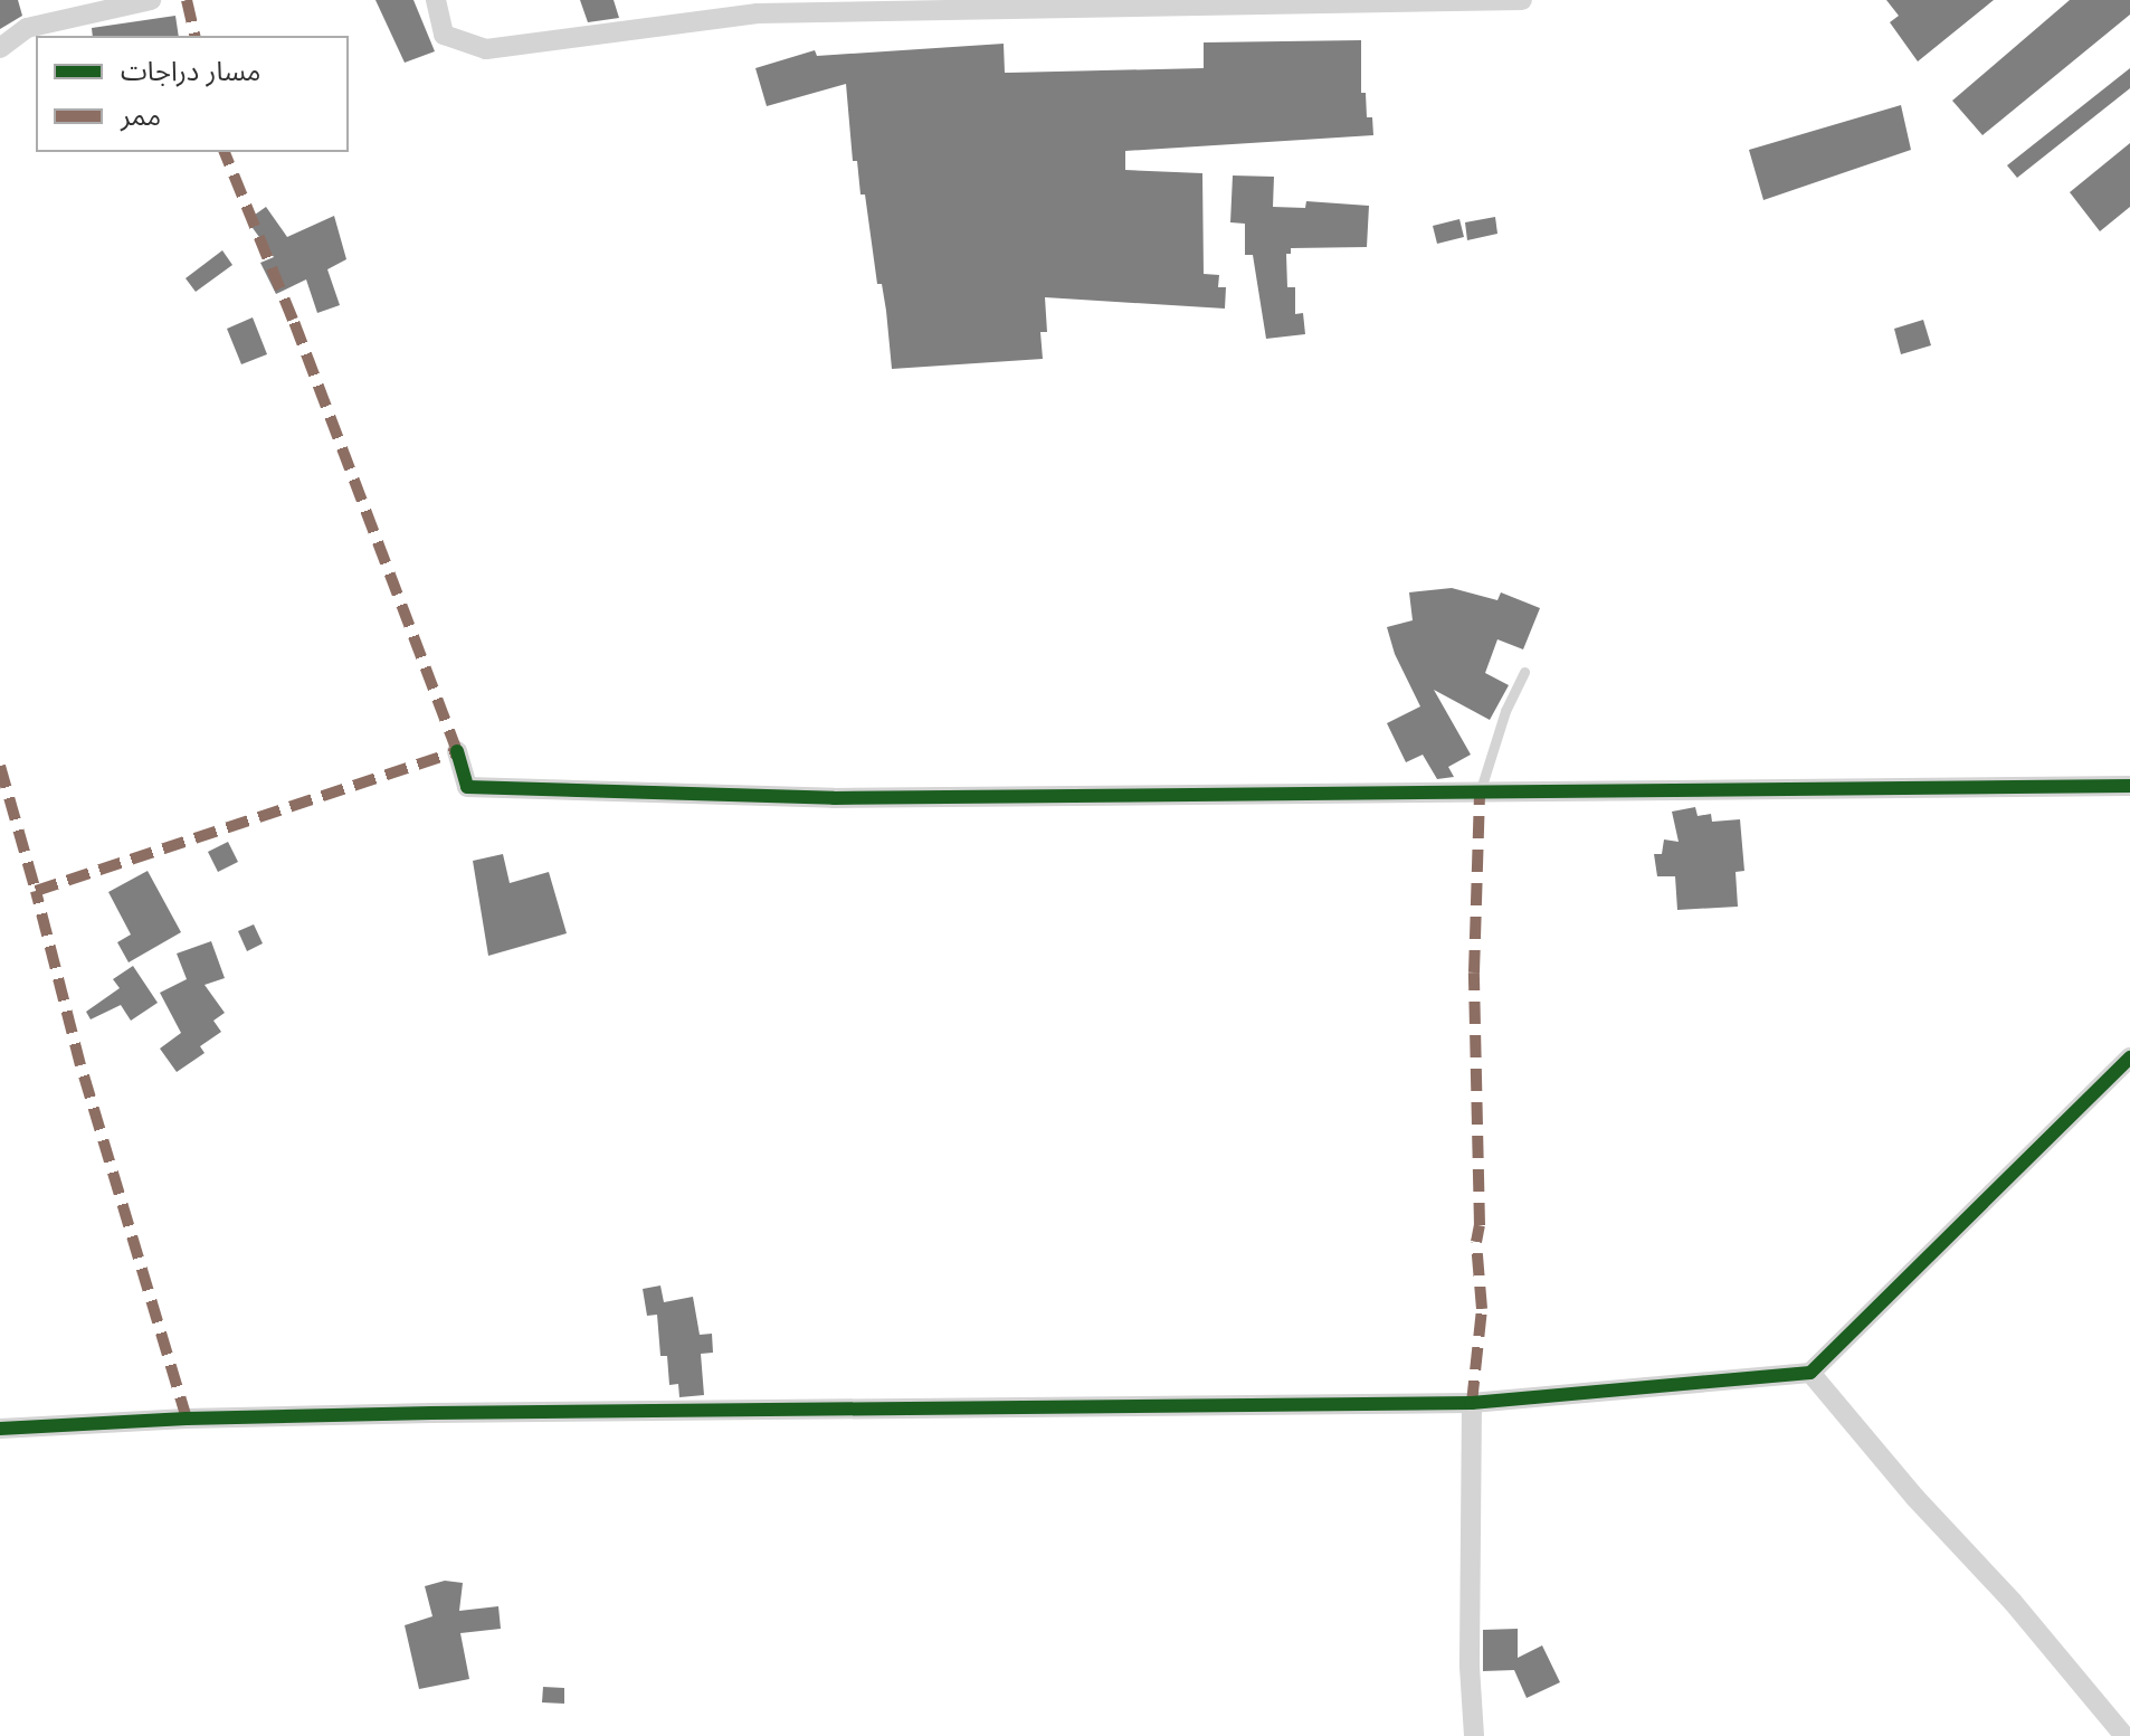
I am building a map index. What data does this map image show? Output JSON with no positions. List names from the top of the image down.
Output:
{
  "legend": ["مسار دراجات", "ممر"]
}
